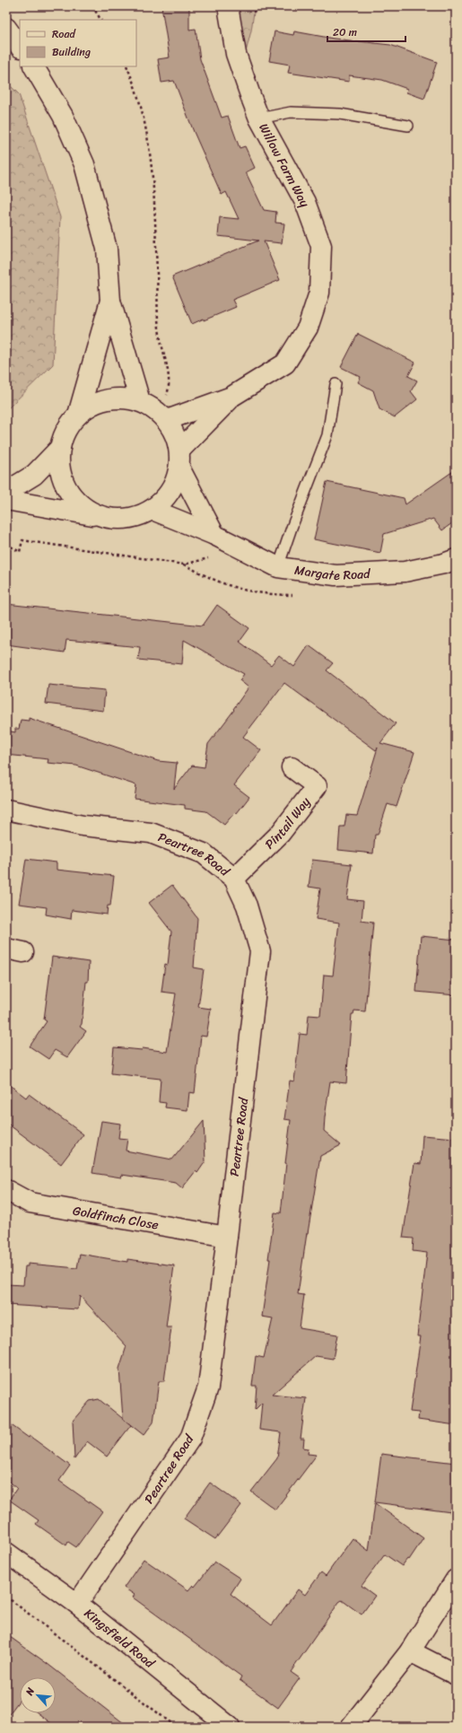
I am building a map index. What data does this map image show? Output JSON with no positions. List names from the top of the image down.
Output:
{
  "streets": {
    "street": [
      "Willow Farm Way",
      "Margate Road",
      "Pintail Way",
      "Peartree Road",
      "Goldfinch Close",
      "Kingsfield Road"
    ]
  },
  "crossings": [
    ["Willow Farm Way", "Margate Road"],
    ["Pintail Way", "Peartree Road"],
    ["Peartree Road", "Goldfinch Close"],
    ["Peartree Road", "Kingsfield Road"]
  ],
  "legend": ["Road", "Building"],
  "scale_bar": "20 m",
  "north": "top left"
}
